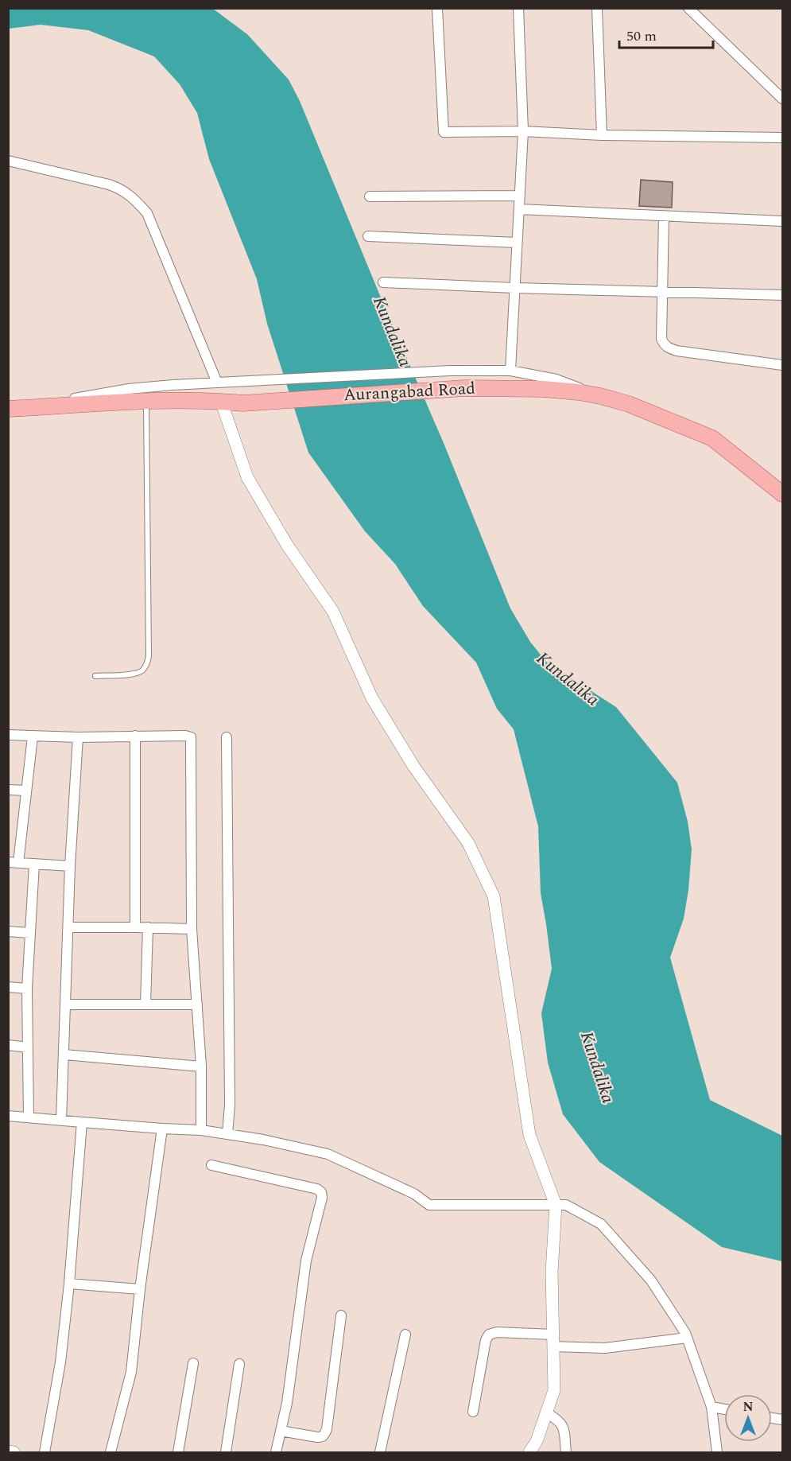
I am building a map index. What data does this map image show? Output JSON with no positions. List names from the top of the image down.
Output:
{
  "streets": {
    "main road": ["Aurangabad Road"]
  },
  "water": ["Kundalika"],
  "scale_bar": "50 m",
  "north": "top"
}
